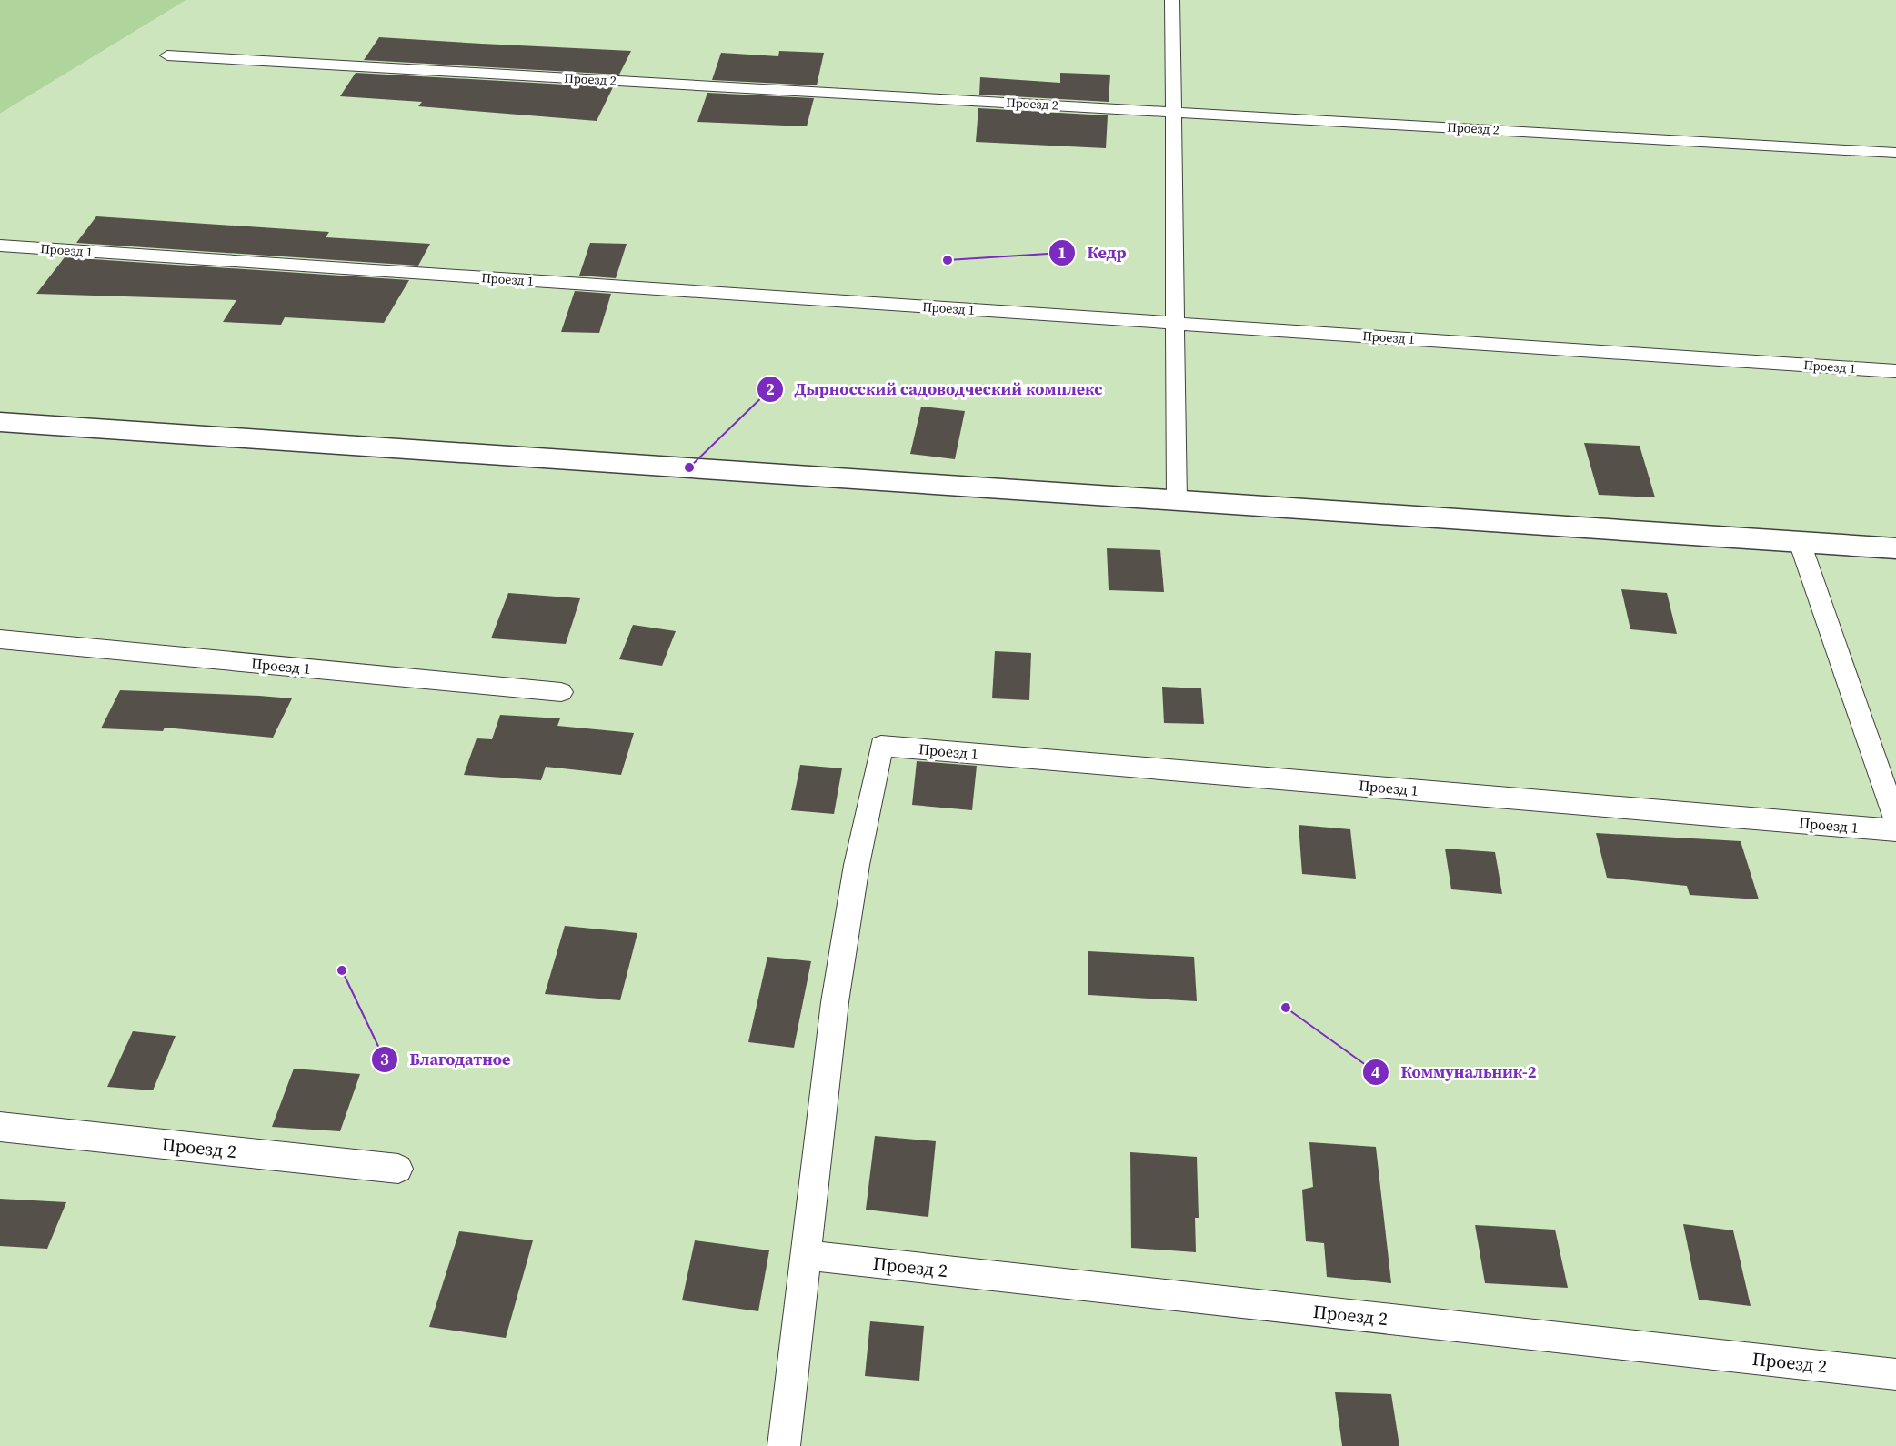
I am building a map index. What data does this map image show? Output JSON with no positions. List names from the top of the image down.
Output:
{
  "streets": {
    "lane": ["Проезд 2", "Проезд 1"]
  },
  "crossings": [
    ["Проезд 2", "Проезд 1"]
  ],
  "places": [
    "Кедр",
    "Дырносский садоводческий комплекс",
    "Благодатное",
    "Коммунальник-2"
  ]
}
